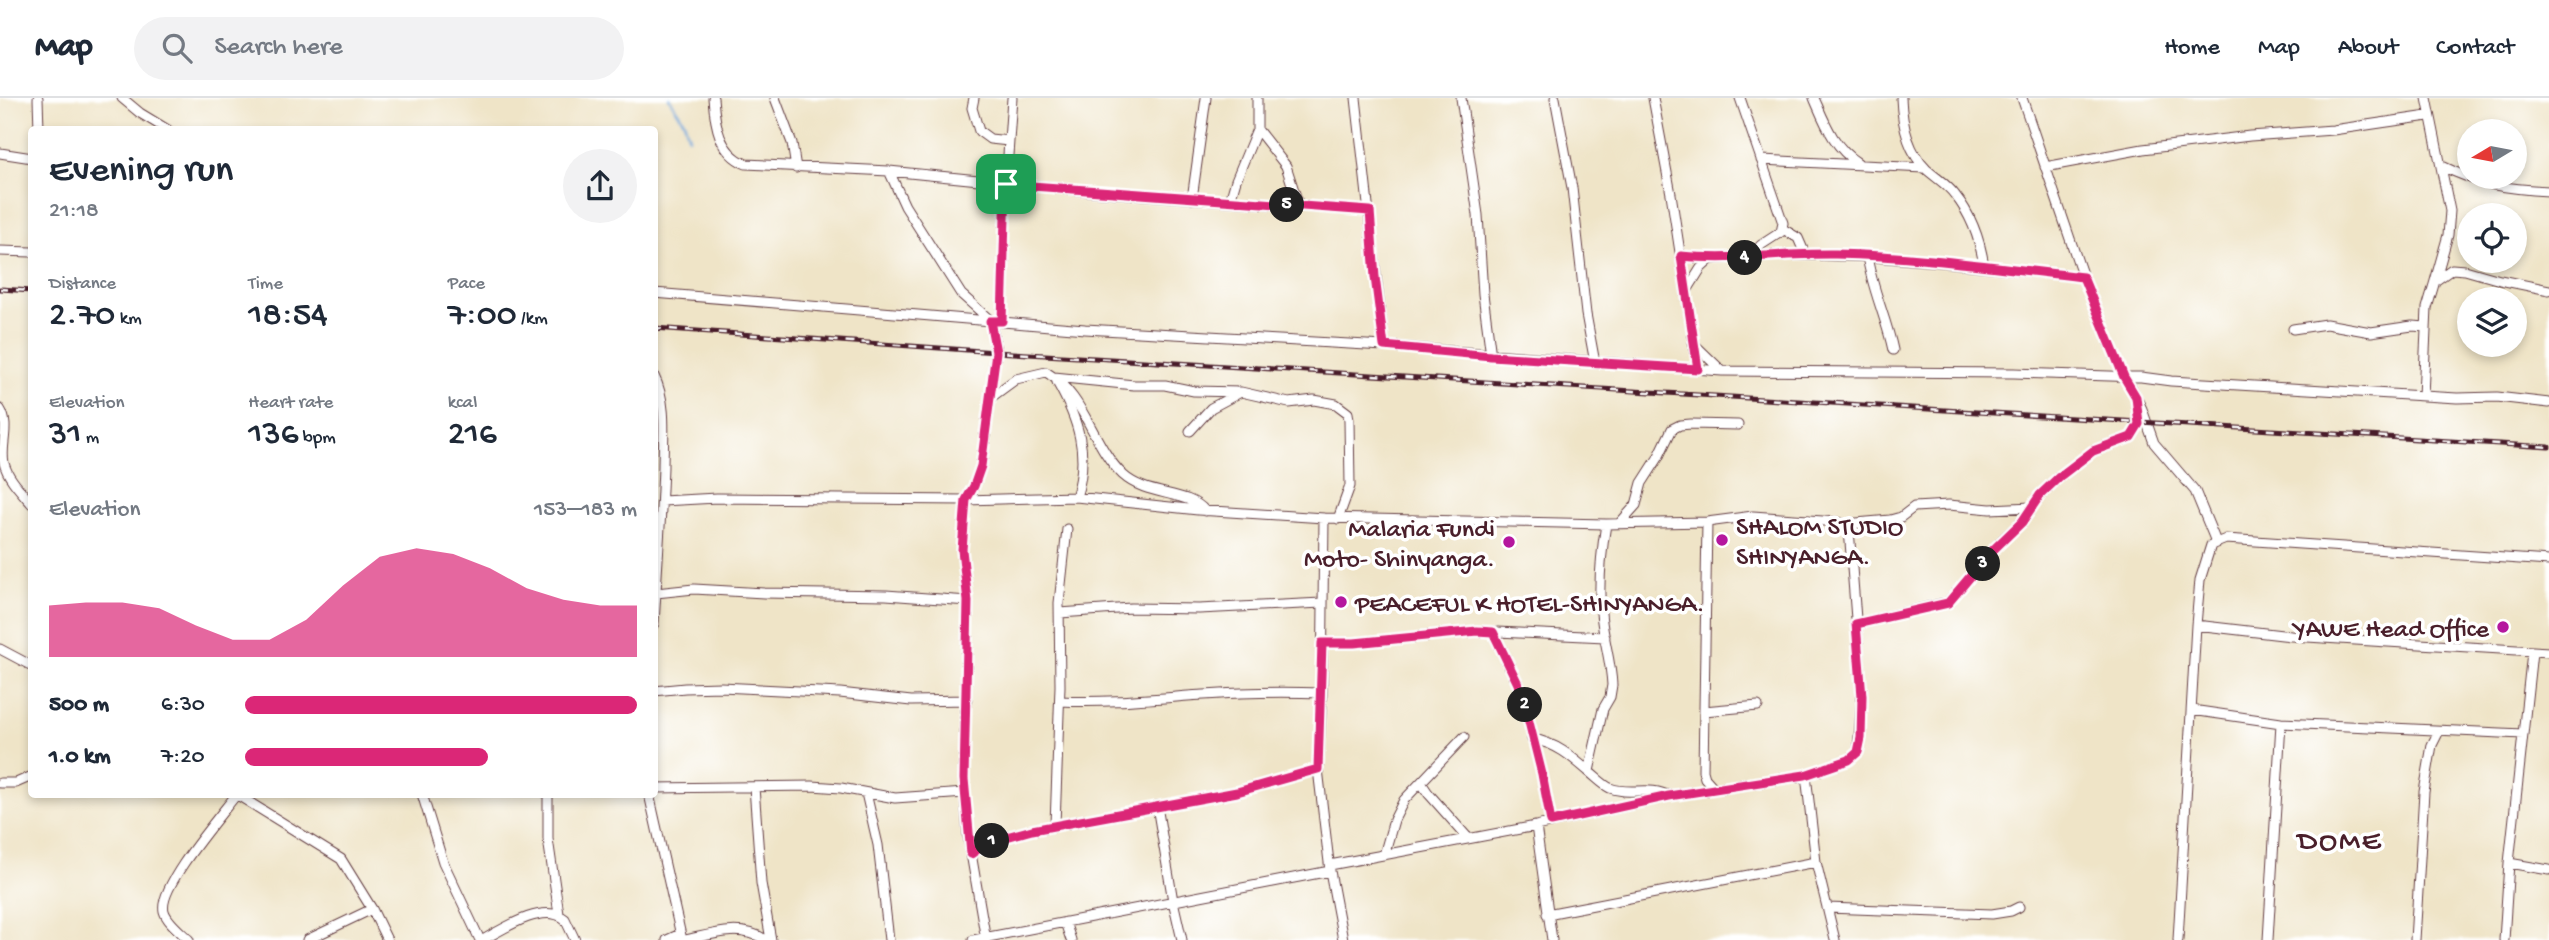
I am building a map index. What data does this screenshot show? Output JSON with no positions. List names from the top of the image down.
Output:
{
  "districts": ["DOME"],
  "places": [
    "SHALOM STUDIO SHINYANGA.",
    "Malaria Fundi Moto- Shinyanga.",
    "PEACEFUL K HOTEL-SHINYANGA.",
    "YAWE Head Office"
  ],
  "north": "left",
  "page": {
    "header": "Map",
    "search": "Search here",
    "nav": [
      "Home",
      "Map",
      "About",
      "Contact"
    ],
    "heading": ["Evening run", "21:18"],
    "pins": [
      "5",
      "4",
      "3",
      "2",
      "1"
    ],
    "stats": [
      ["Distance", "2.70 km"],
      ["Time", "18:54"],
      ["Pace", "7:00 /km"],
      ["Elevation", "31 m"],
      ["Heart rate", "136 bpm"],
      ["kcal", "216"]
    ],
    "chart": ["Elevation", "153–183 m"],
    "list": [
      {
        "name": "500 m",
        "note": "6:30"
      },
      {
        "name": "1.0 km",
        "note": "7:20"
      }
    ]
  }
}
